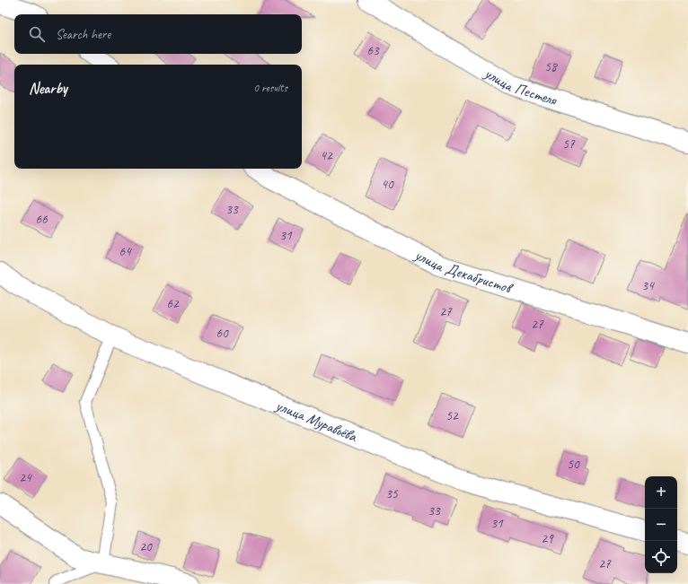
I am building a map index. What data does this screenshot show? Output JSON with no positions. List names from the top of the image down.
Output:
{
  "streets": {
    "street": ["улица Пестеля", "улица Декабристов", "улица Муравьёва"]
  },
  "house_numbers": [
    "63",
    "58",
    "57",
    "42",
    "40",
    "33",
    "66",
    "31",
    "64",
    "34",
    "62",
    "27",
    "27",
    "60",
    "52",
    "50",
    "24",
    "35",
    "33",
    "31",
    "29",
    "20",
    "27"
  ],
  "page": {
    "search": "Search here",
    "heading": ["Nearby", "0 results"],
    "map_buttons": ["+", "−"]
  }
}
